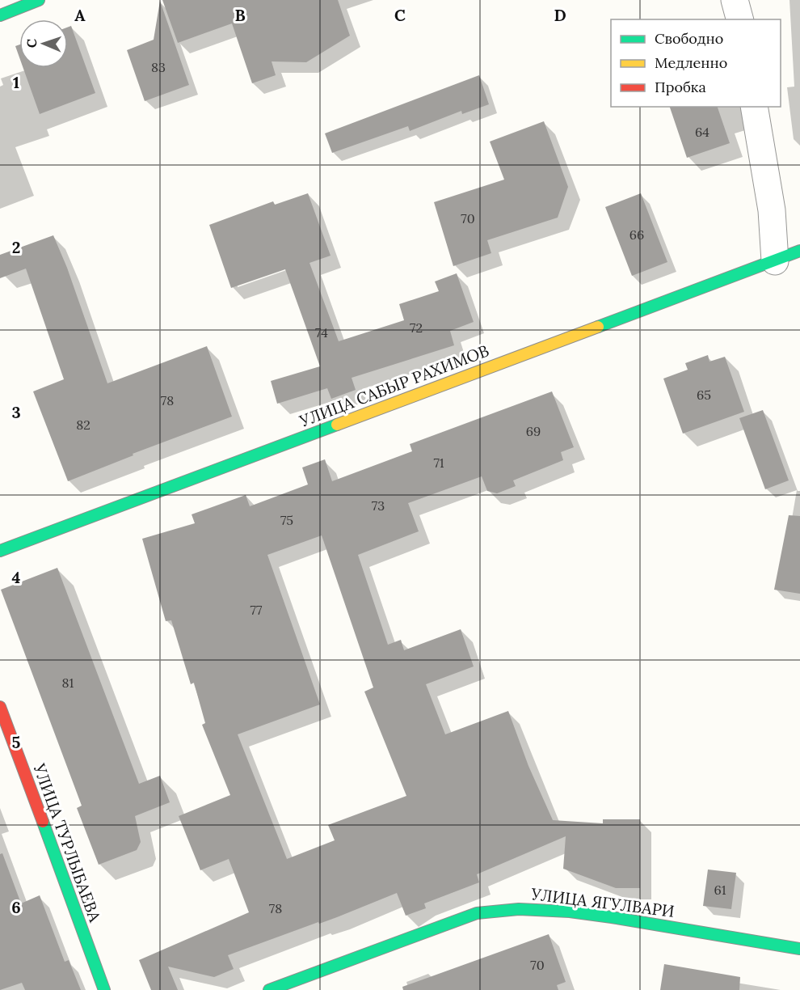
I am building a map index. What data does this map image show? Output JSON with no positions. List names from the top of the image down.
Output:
{
  "streets": {
    "street": ["УЛИЦА САБЫР РАХИМОВ", "УЛИЦА ТУРЛЫБАЕВА", "УЛИЦА ЯГУЛВАРИ"]
  },
  "house_numbers": [
    "83",
    "64",
    "70",
    "66",
    "72",
    "74",
    "65",
    "78",
    "82",
    "69",
    "71",
    "73",
    "75",
    "77",
    "81",
    "61",
    "78",
    "70"
  ],
  "legend": ["Свободно", "Медленно", "Пробка"],
  "north": "left",
  "grid": {
    "columns": [
      "A",
      "B",
      "C",
      "D"
    ],
    "rows": [
      "1",
      "2",
      "3",
      "4",
      "5",
      "6"
    ]
  }
}
